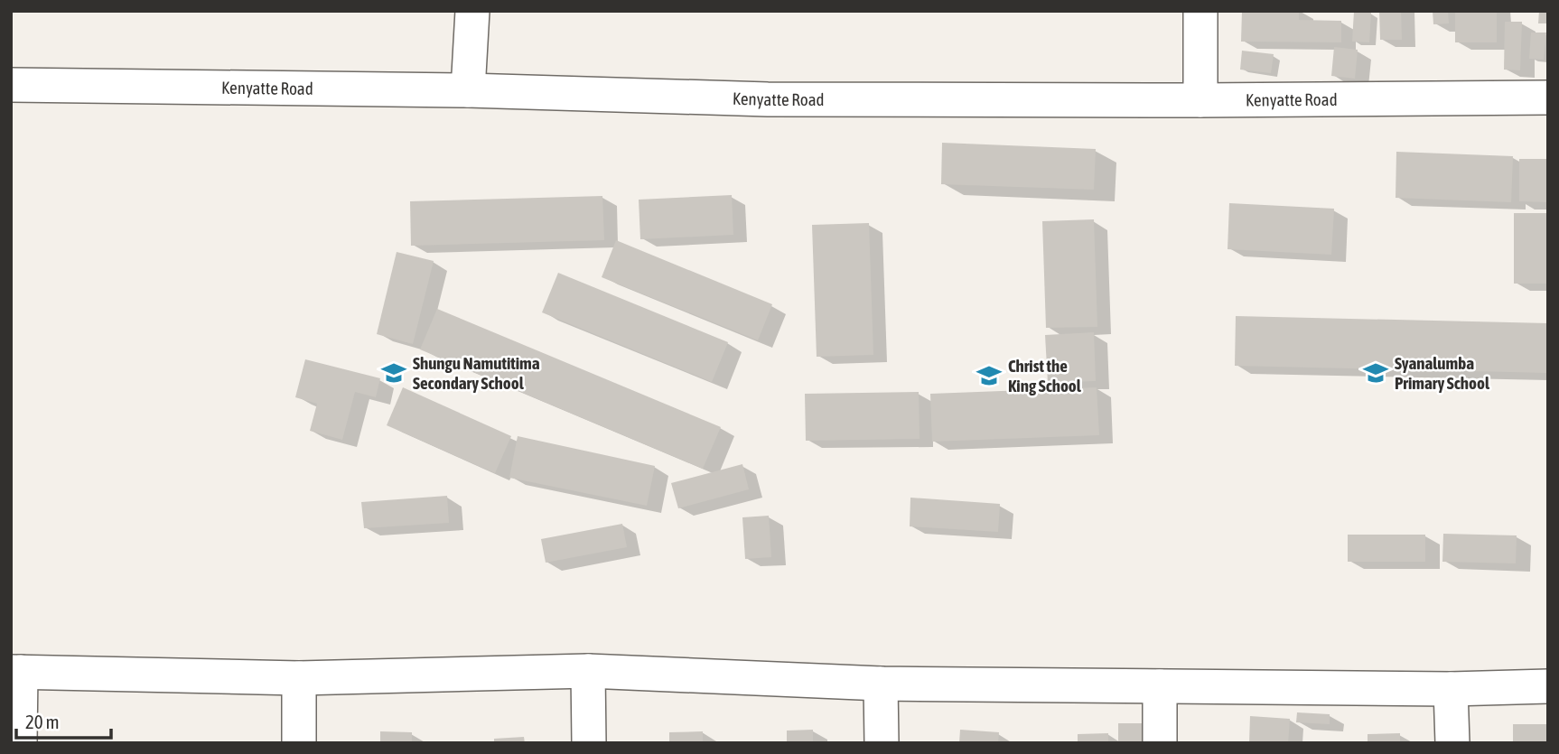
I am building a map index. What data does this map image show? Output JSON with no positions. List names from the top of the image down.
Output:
{
  "streets": {
    "street": ["Kenyatte Road"]
  },
  "places": {
    "school or university": ["Shungu Namutitima Secondary School", "Syanalumba Primary School", "Christ the King School"]
  },
  "scale_bar": "20 m"
}
